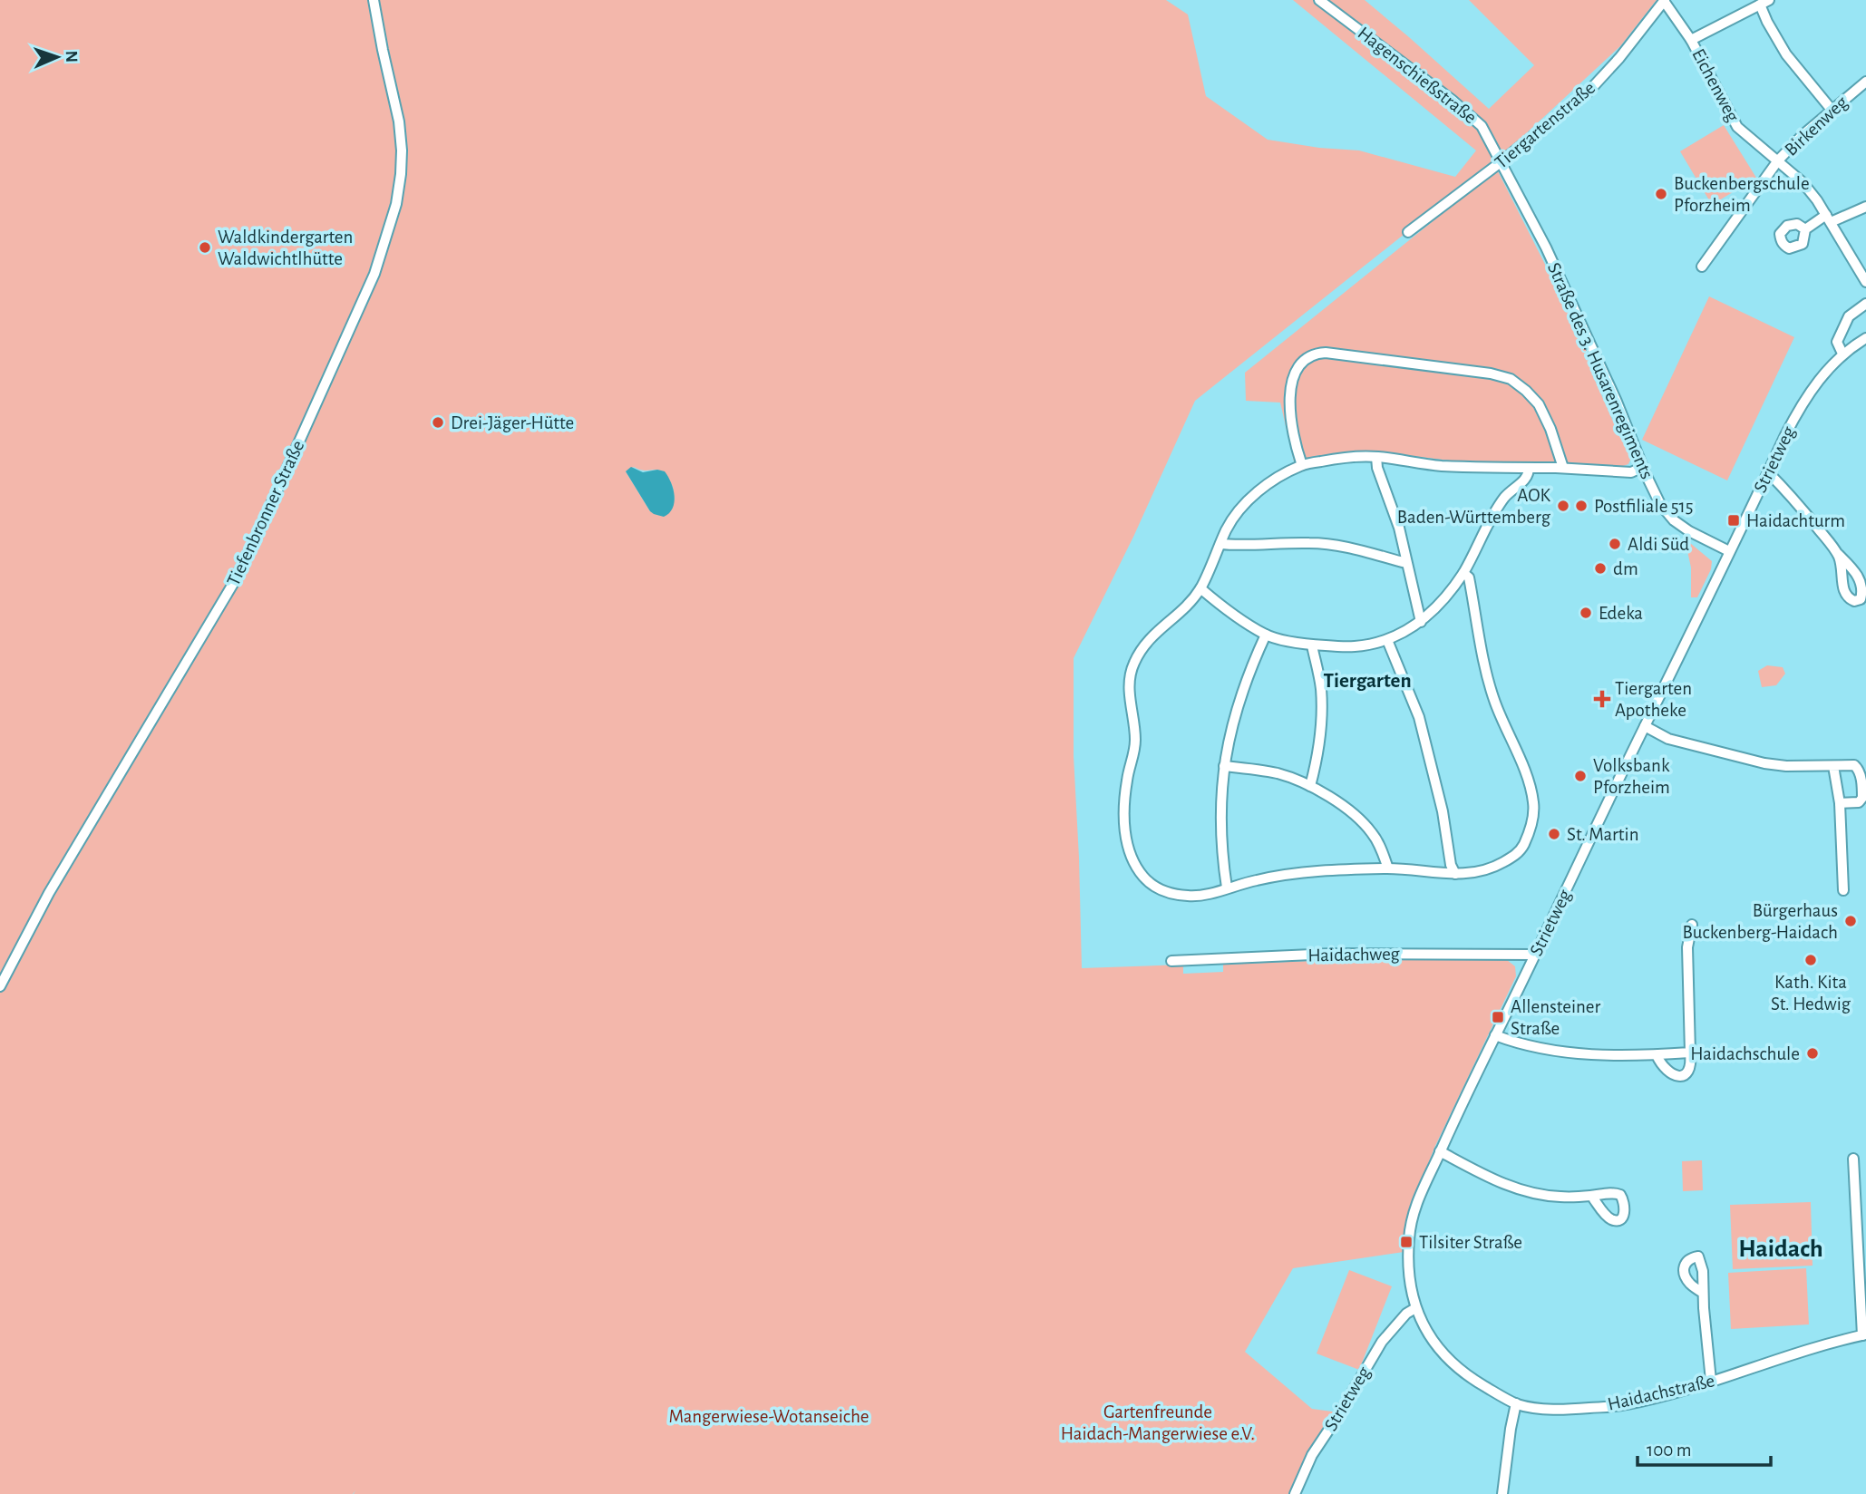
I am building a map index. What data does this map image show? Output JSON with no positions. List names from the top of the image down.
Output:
{
  "streets": {
    "street": [
      "Hagenschießstraße",
      "Eichenweg",
      "Tiergartenstraße",
      "Birkenweg",
      "Straße des 3. Husarenregiments",
      "Strietweg",
      "Tiefenbronner Straße",
      "Haidachweg",
      "Haidachstraße"
    ]
  },
  "crossings": [
    ["Hagenschießstraße", "Tiergartenstraße"],
    ["Hagenschießstraße", "Straße des 3. Husarenregiments"],
    ["Eichenweg", "Tiergartenstraße"],
    ["Eichenweg", "Birkenweg"],
    ["Tiergartenstraße", "Straße des 3. Husarenregiments"],
    ["Straße des 3. Husarenregiments", "Strietweg"],
    ["Strietweg", "Haidachweg"],
    ["Strietweg", "Haidachstraße"]
  ],
  "districts": ["Tiergarten", "Haidach"],
  "parks": ["Gartenfreunde Haidach-Mangerwiese e.V.", "Mangerwiese-Wotanseiche"],
  "places": {
    "other": [
      "Buckenbergschule Pforzheim",
      "Waldkindergarten Waldwichtlhütte",
      "Drei-Jäger-Hütte",
      "AOK Baden-Württemberg",
      "Postfiliale 515",
      "Aldi Süd",
      "dm",
      "Edeka",
      "Volksbank Pforzheim",
      "St. Martin",
      "Bürgerhaus Buckenberg-Haidach",
      "Kath. Kita St. Hedwig",
      "Haidachschule"
    ],
    "transit": ["Haidachturm", "Allensteiner Straße", "Tilsiter Straße"],
    "health": ["Tiergarten Apotheke"]
  },
  "scale_bar": "100 m",
  "north": "right"
}
